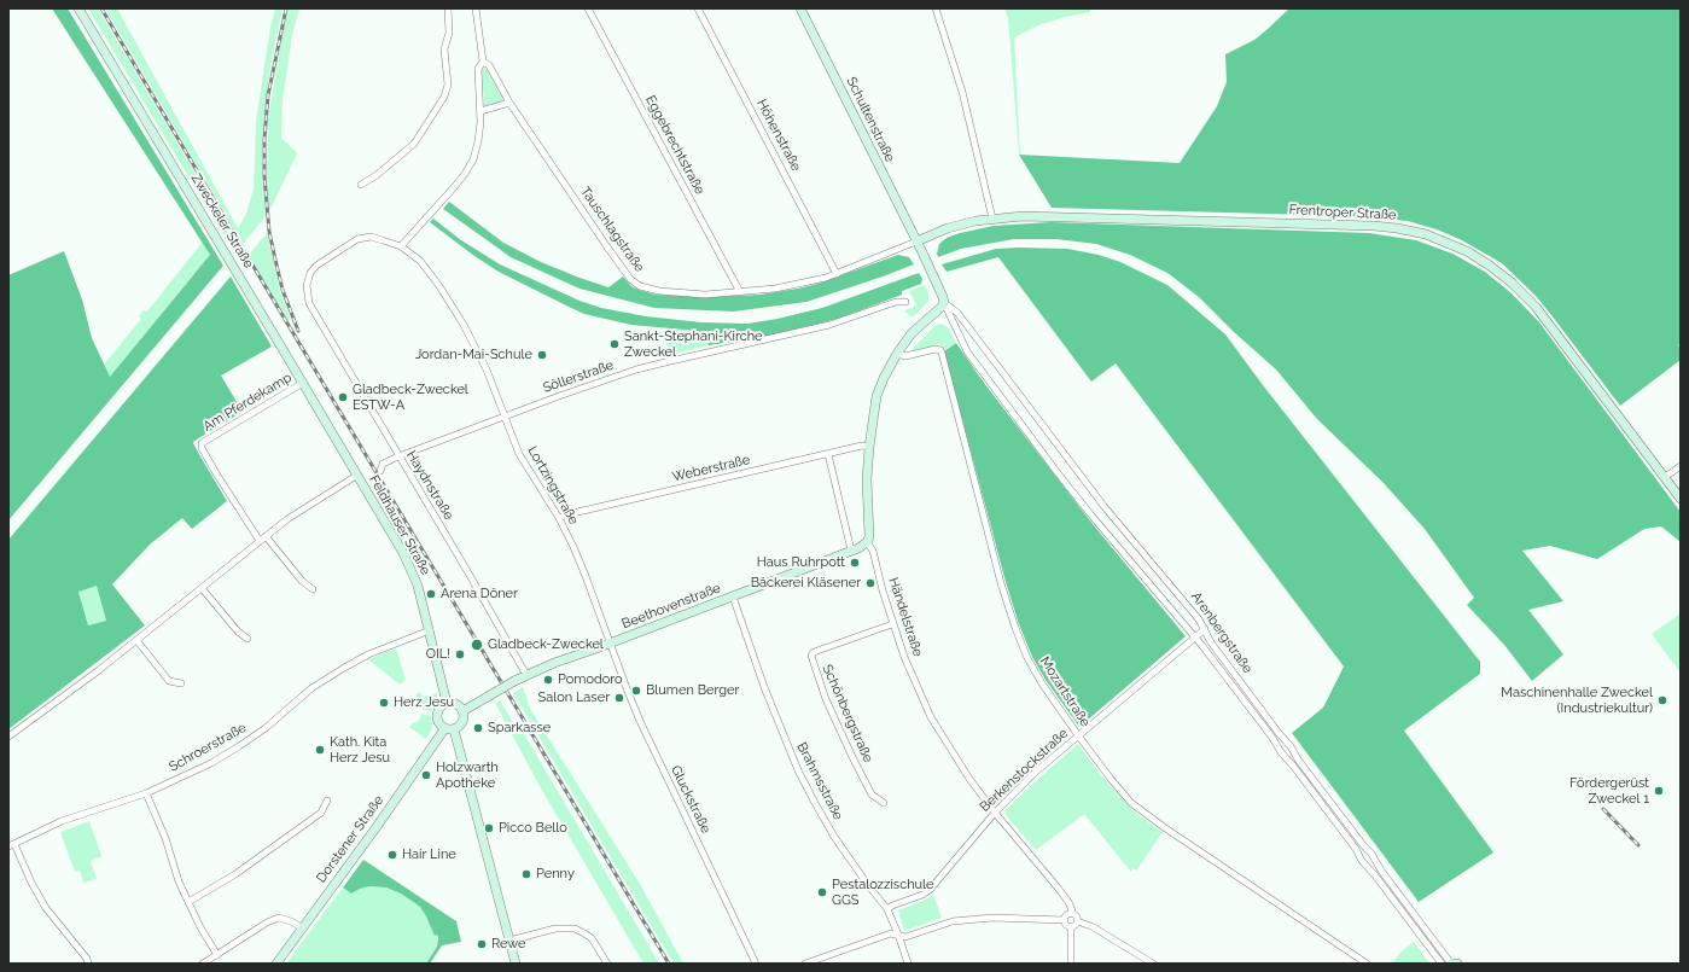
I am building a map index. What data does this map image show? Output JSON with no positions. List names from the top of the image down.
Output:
{
  "streets": {
    "street": [
      "Schultenstraße",
      "Höhenstraße",
      "Eggebrechtstraße",
      "Frentroper Straße",
      "Zweckeler Straße",
      "Tauschlagstraße",
      "Söllerstraße",
      "Am Pferdekamp",
      "Weberstraße",
      "Haydnstraße",
      "Lortzingstraße",
      "Feldhauser Straße",
      "Beethovenstraße",
      "Händelstraße",
      "Arenbergstraße",
      "Mozartstraße",
      "Schönbergstraße",
      "Schroerstraße",
      "Berkenstockstraße",
      "Brahmsstraße",
      "Gluckstraße",
      "Dorstener Straße"
    ]
  },
  "crossings": [
    ["Schultenstraße", "Frentroper Straße"],
    ["Schultenstraße", "Tauschlagstraße"],
    ["Schultenstraße", "Arenbergstraße"],
    ["Höhenstraße", "Tauschlagstraße"],
    ["Eggebrechtstraße", "Tauschlagstraße"],
    ["Frentroper Straße", "Tauschlagstraße"],
    ["Frentroper Straße", "Arenbergstraße"],
    ["Zweckeler Straße", "Am Pferdekamp"],
    ["Zweckeler Straße", "Feldhauser Straße"],
    ["Tauschlagstraße", "Lortzingstraße"],
    ["Tauschlagstraße", "Arenbergstraße"],
    ["Söllerstraße", "Haydnstraße"],
    ["Söllerstraße", "Lortzingstraße"],
    ["Weberstraße", "Lortzingstraße"],
    ["Weberstraße", "Händelstraße"],
    ["Haydnstraße", "Lortzingstraße"],
    ["Haydnstraße", "Beethovenstraße"],
    ["Lortzingstraße", "Beethovenstraße"],
    ["Lortzingstraße", "Gluckstraße"],
    ["Feldhauser Straße", "Beethovenstraße"],
    ["Feldhauser Straße", "Schroerstraße"],
    ["Feldhauser Straße", "Dorstener Straße"],
    ["Beethovenstraße", "Händelstraße"],
    ["Beethovenstraße", "Brahmsstraße"],
    ["Beethovenstraße", "Gluckstraße"],
    ["Beethovenstraße", "Dorstener Straße"],
    ["Händelstraße", "Arenbergstraße"],
    ["Händelstraße", "Mozartstraße"],
    ["Händelstraße", "Schönbergstraße"],
    ["Händelstraße", "Berkenstockstraße"],
    ["Arenbergstraße", "Berkenstockstraße"],
    ["Mozartstraße", "Berkenstockstraße"],
    ["Berkenstockstraße", "Brahmsstraße"]
  ],
  "places": [
    "Sankt-Stephani-Kirche Zweckel",
    "Jordan-Mai-Schule",
    "Gladbeck-Zweckel ESTW-A",
    "Haus Ruhrpott",
    "Bäckerei Kläsener",
    "Arena Döner",
    "Gladbeck-Zweckel",
    "OIL!",
    "Pomodoro",
    "Blumen Berger",
    "Salon Laser",
    "Maschinenhalle Zweckel (Industriekultur)",
    "Herz Jesu",
    "Sparkasse",
    "Kath. Kita Herz Jesu",
    "Holzwarth Apotheke",
    "Fördergerüst Zweckel 1",
    "Picco Bello",
    "Hair Line",
    "Penny",
    "Pestalozzischule GGS",
    "Rewe"
  ]
}
